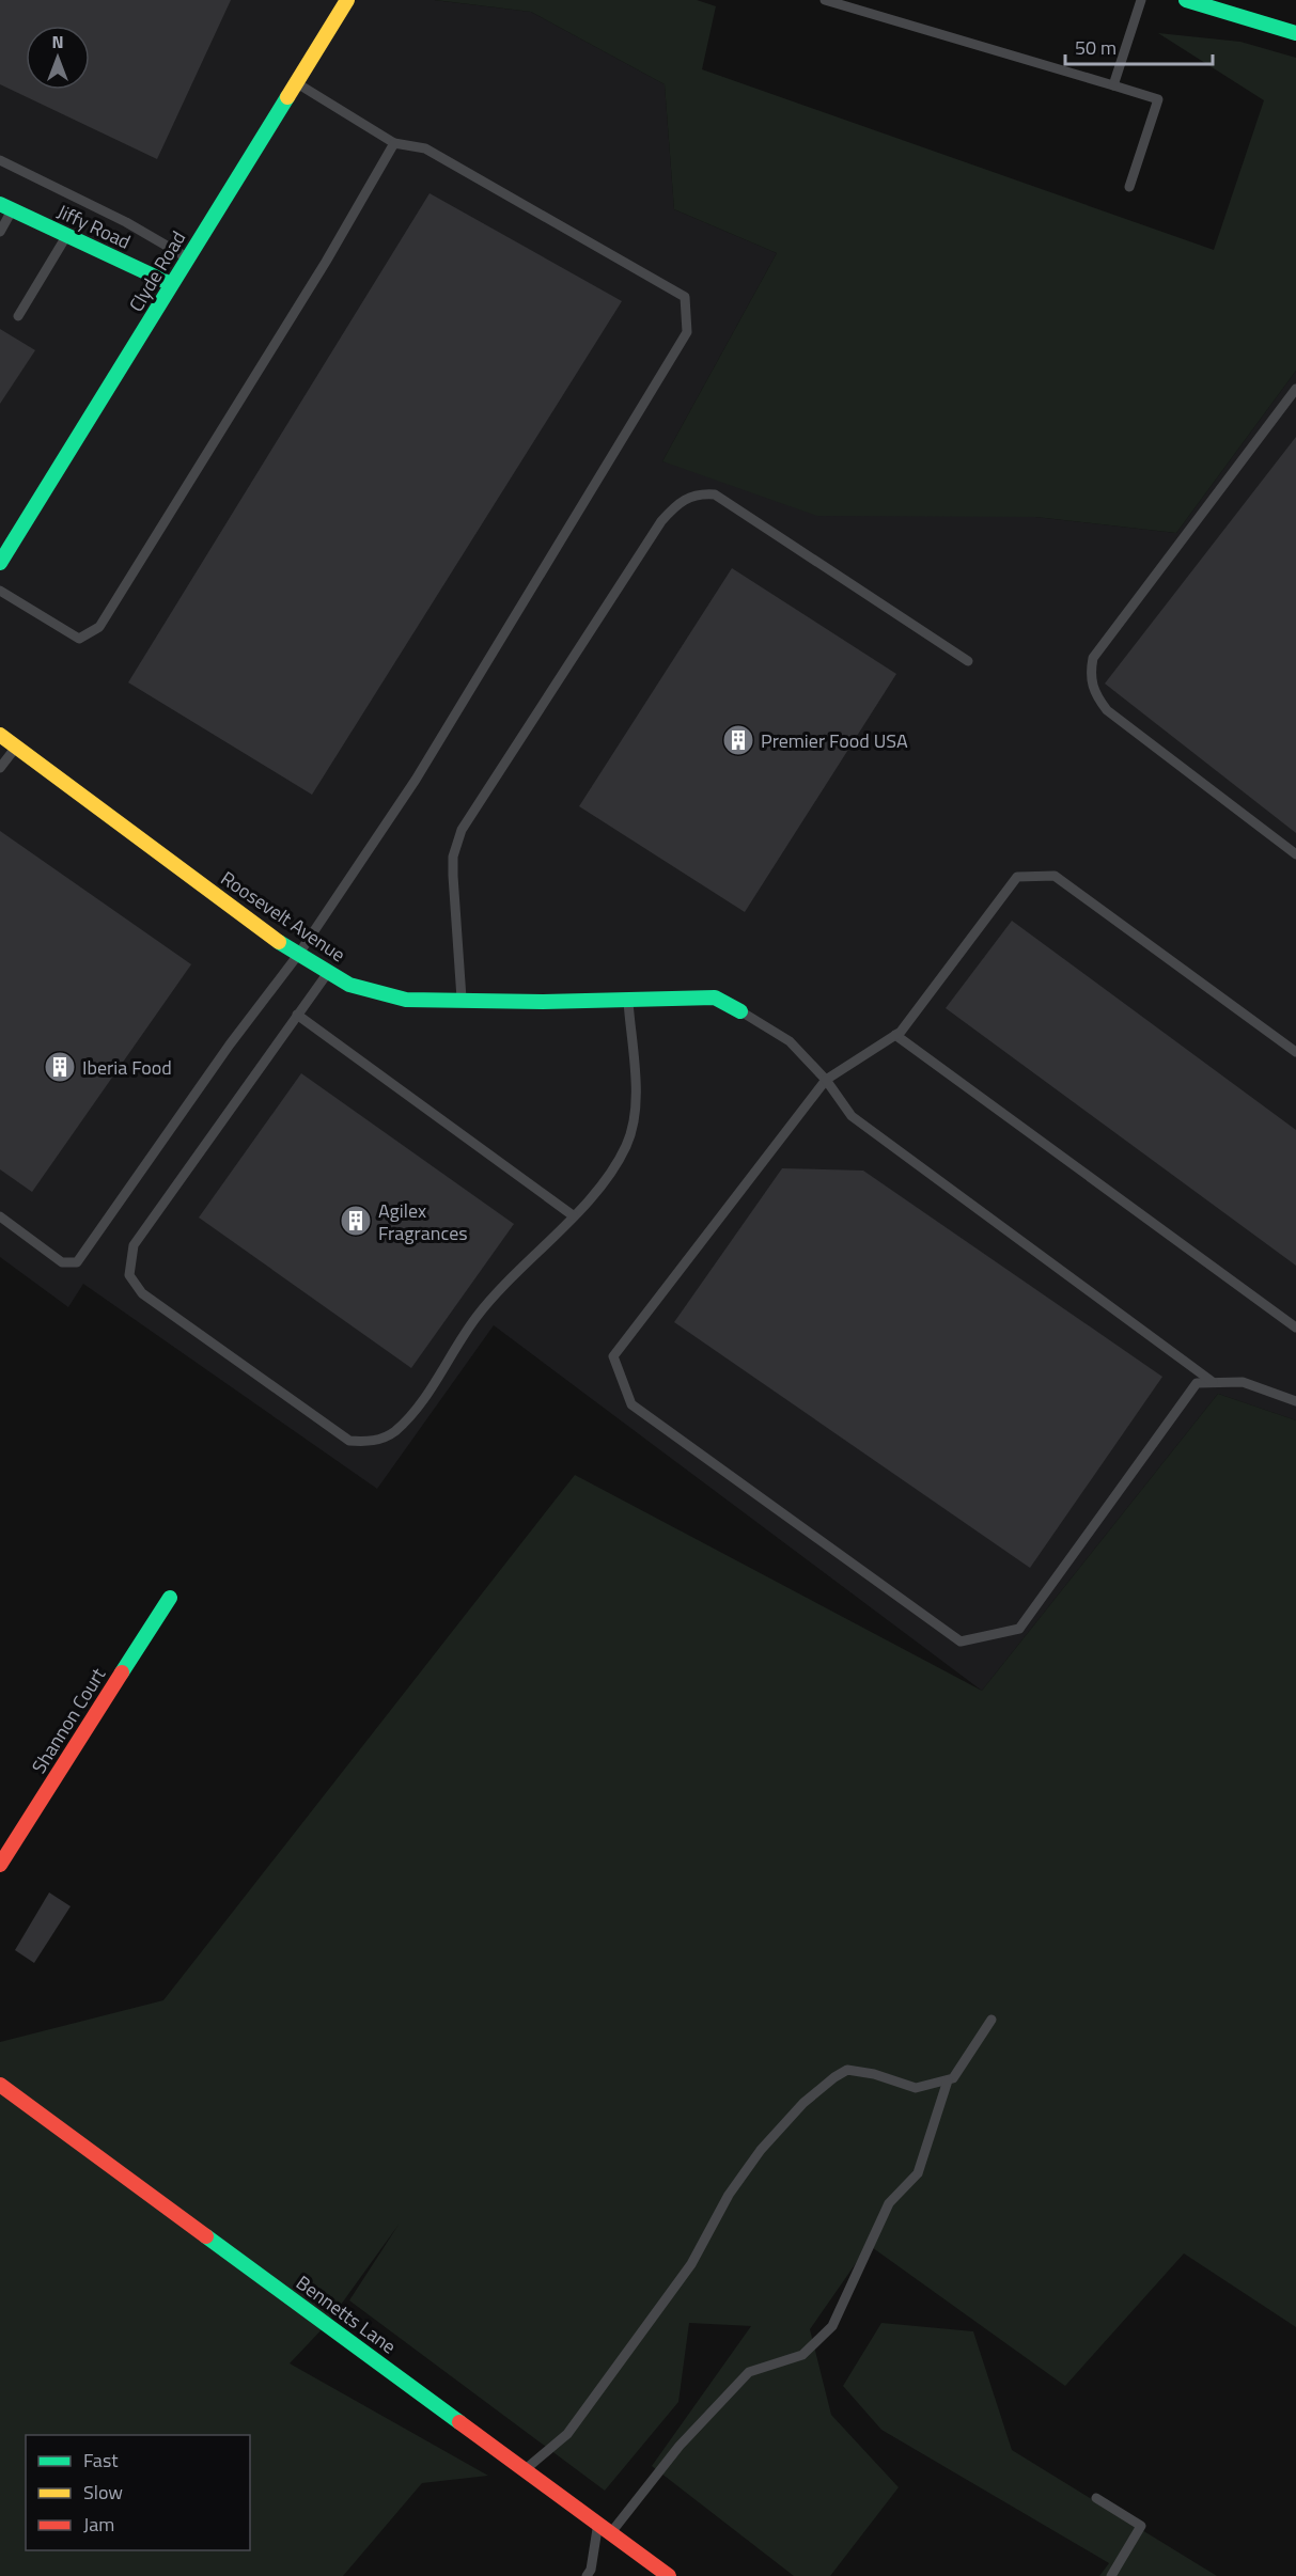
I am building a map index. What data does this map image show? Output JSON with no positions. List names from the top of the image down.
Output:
{
  "streets": {
    "street": [
      "Jiffy Road",
      "Clyde Road",
      "Roosevelt Avenue",
      "Shannon Court",
      "Bennetts Lane"
    ]
  },
  "crossings": [
    ["Jiffy Road", "Clyde Road"]
  ],
  "places": {
    "building": ["Premier Food USA", "Iberia Food", "Agilex Fragrances"]
  },
  "legend": ["Fast", "Slow", "Jam"],
  "scale_bar": "50 m",
  "north": "top"
}
